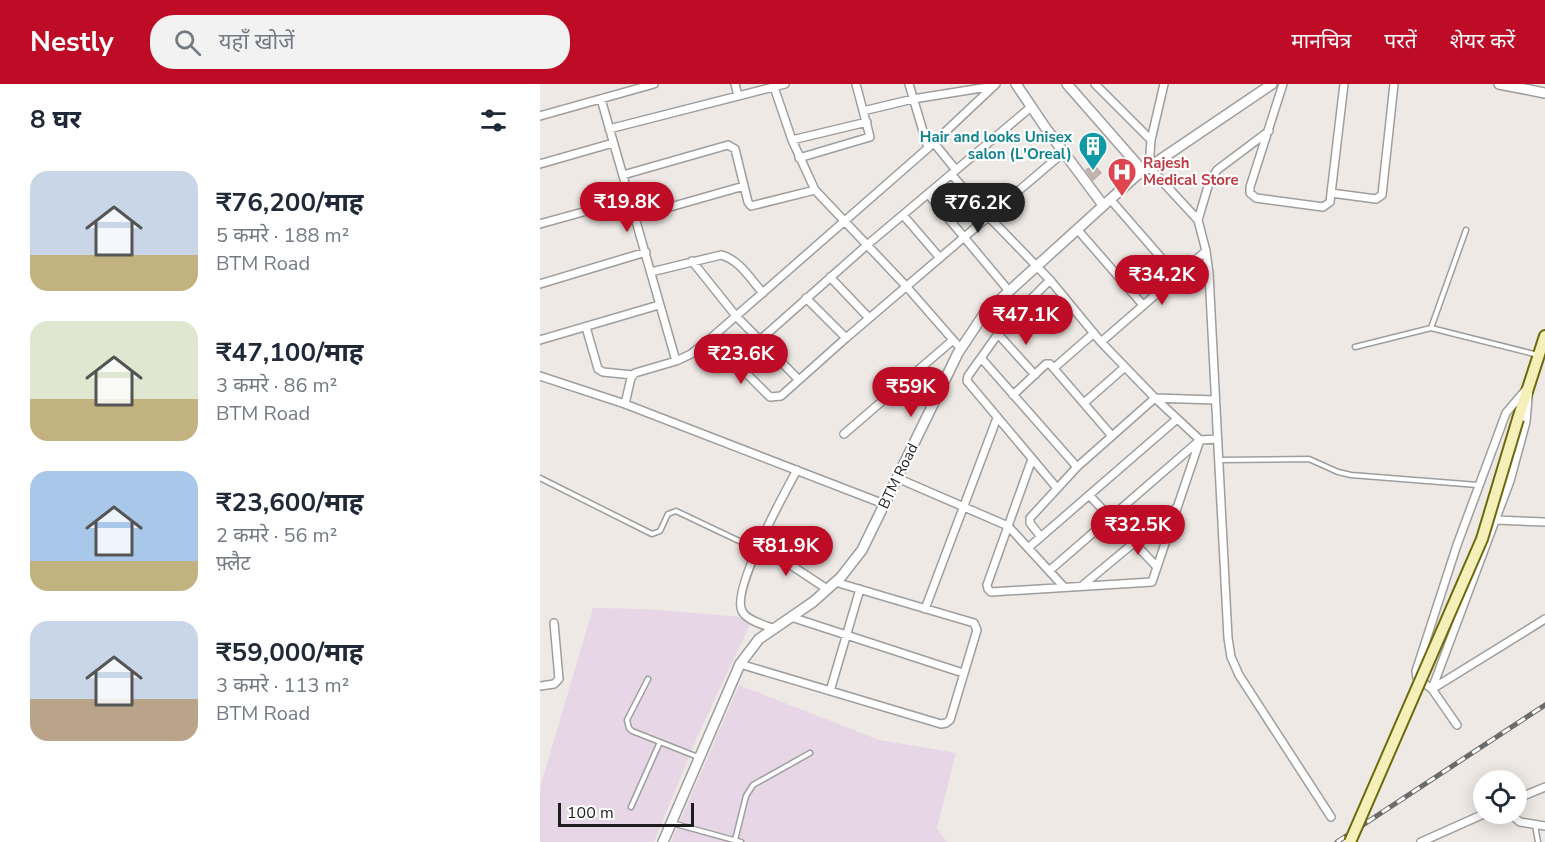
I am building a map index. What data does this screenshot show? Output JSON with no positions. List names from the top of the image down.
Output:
{
  "streets": {
    "street": ["BTM Road"]
  },
  "places": {
    "building": ["Hair and looks Unisex salon (L'Oreal)"],
    "hospital": ["Rajesh Medical Store"]
  },
  "scale_bar": "100 m",
  "page": {
    "header": "Nestly",
    "search": "यहाँ खोजें",
    "nav": ["मानचित्र", "परतें", "शेयर करें"],
    "heading": "8 घर",
    "list": [
      {
        "name": "₹76,200/माह",
        "note": "5 कमरे · 188 m² · BTM Road"
      },
      {
        "name": "₹47,100/माह",
        "note": "3 कमरे · 86 m² · BTM Road"
      },
      {
        "name": "₹23,600/माह",
        "note": "2 कमरे · 56 m² · फ़्लैट"
      },
      {
        "name": "₹59,000/माह",
        "note": "3 कमरे · 113 m² · BTM Road"
      }
    ],
    "price": [
      "₹19.8K",
      "₹76.2K",
      "₹34.2K",
      "₹47.1K",
      "₹23.6K",
      "₹59K",
      "₹32.5K",
      "₹81.9K"
    ],
    "scale": "100 m"
  }
}
